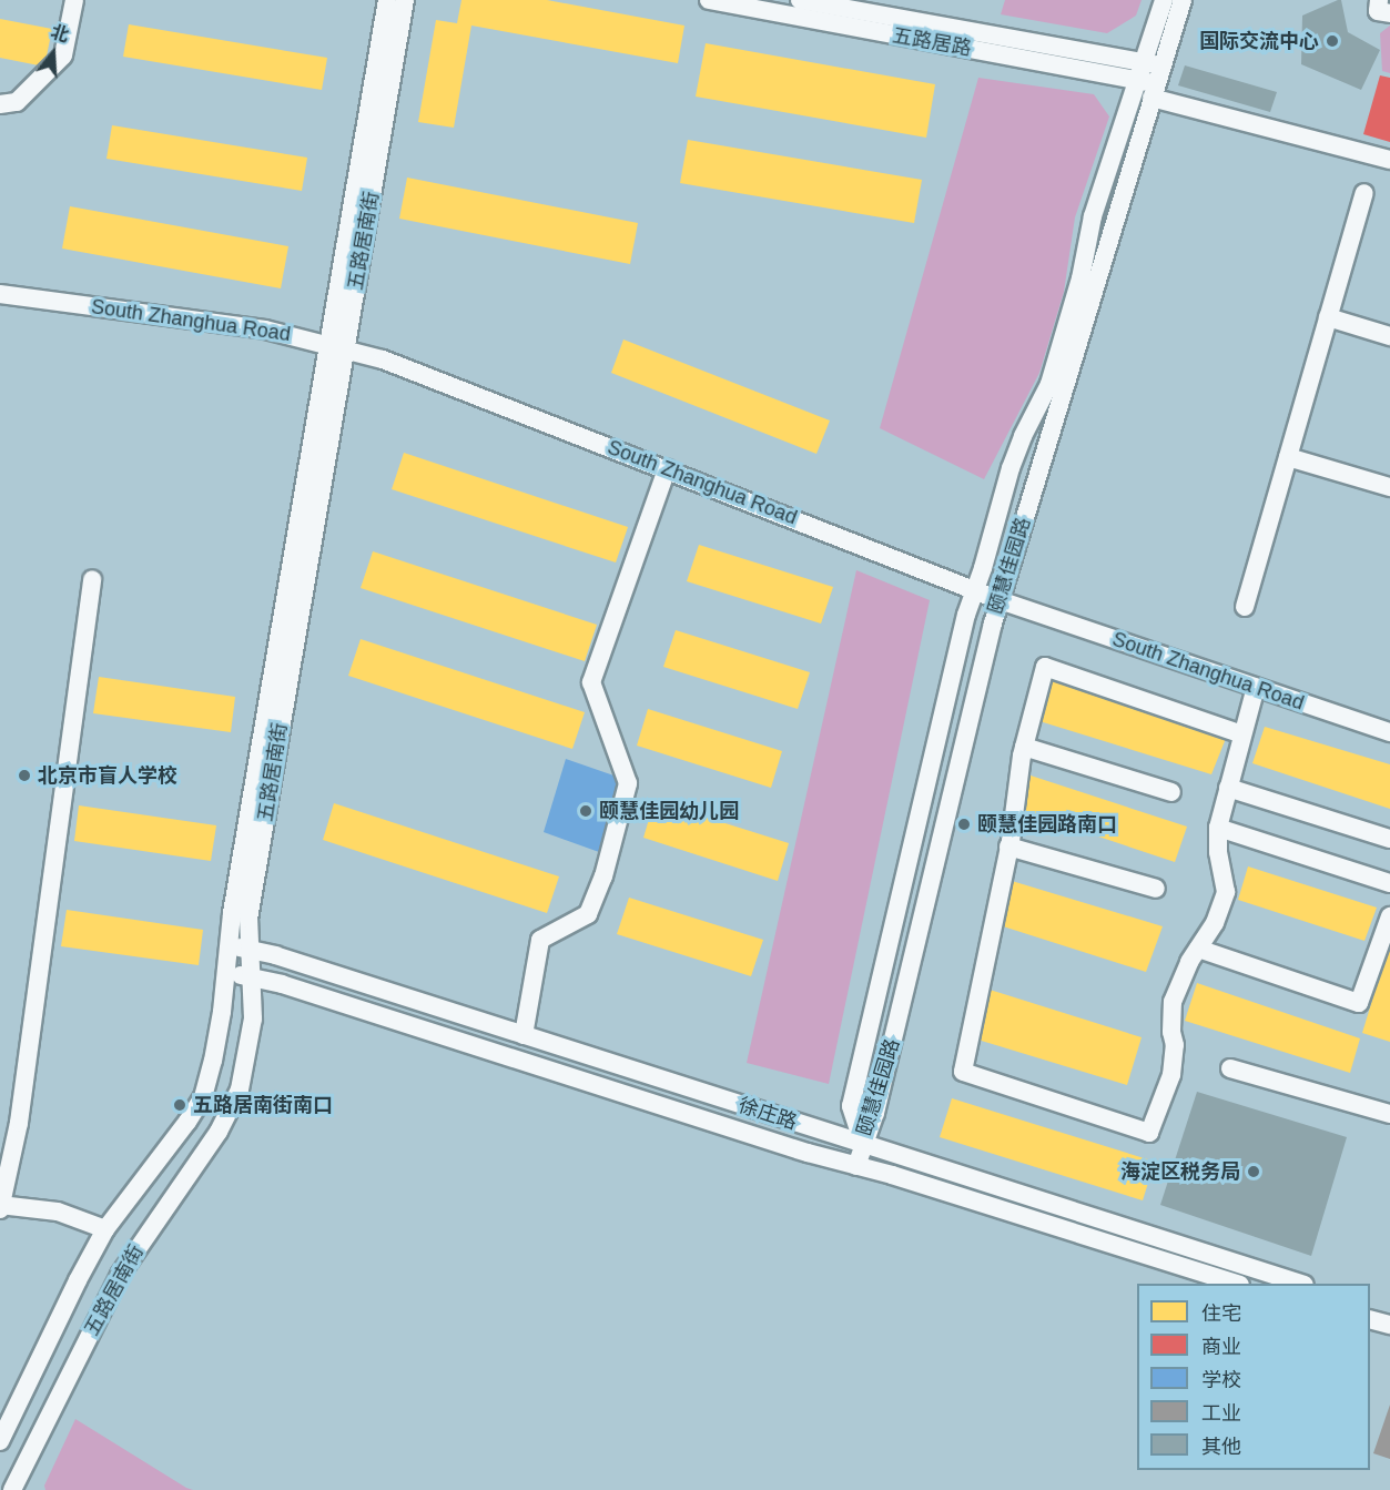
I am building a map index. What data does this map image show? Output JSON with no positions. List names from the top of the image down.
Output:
{
  "streets": {
    "street": [
      "五路居路",
      "五路居南街",
      "South Zhanghua Road",
      "颐慧佳园路",
      "徐庄路"
    ]
  },
  "crossings": [
    ["五路居路", "颐慧佳园路"],
    ["五路居南街", "South Zhanghua Road"],
    ["五路居南街", "徐庄路"],
    ["South Zhanghua Road", "颐慧佳园路"],
    ["颐慧佳园路", "徐庄路"]
  ],
  "places": [
    "国际交流中心",
    "北京市盲人学校",
    "颐慧佳园幼儿园",
    "颐慧佳园路南口",
    "五路居南街南口",
    "海淀区税务局"
  ],
  "legend": [
    "住宅",
    "商业",
    "学校",
    "工业",
    "其他"
  ],
  "north": "top"
}
